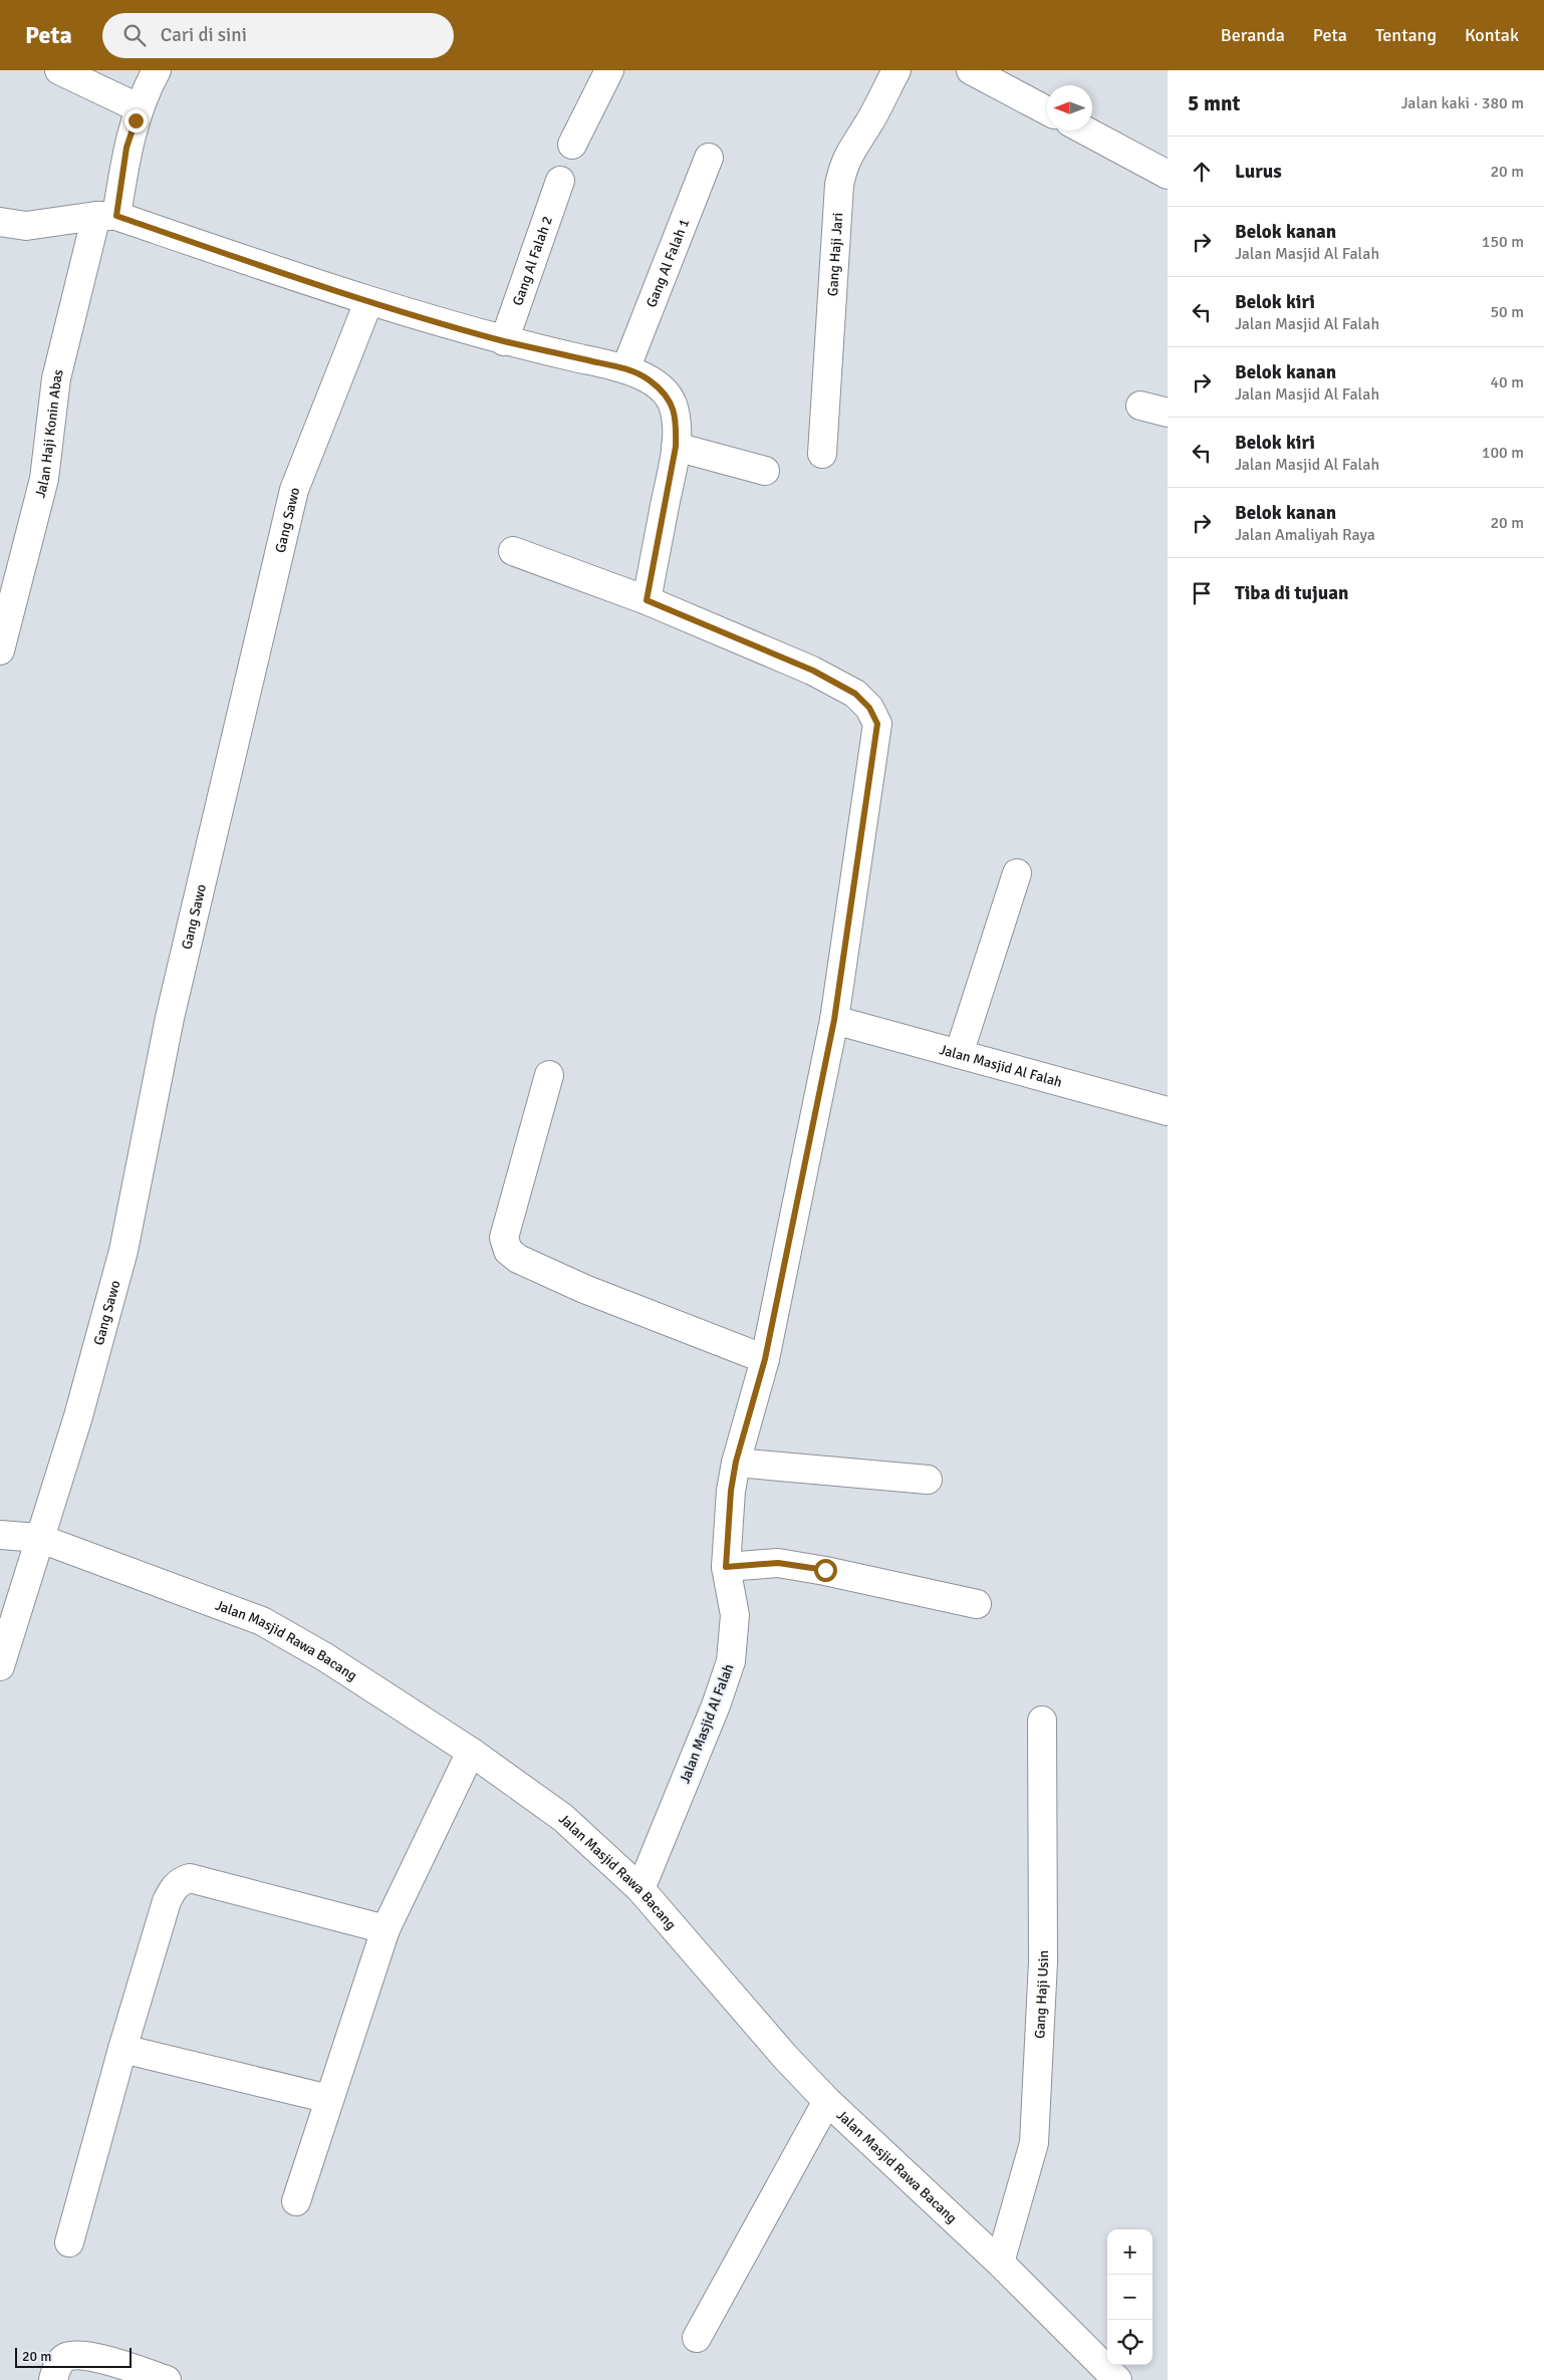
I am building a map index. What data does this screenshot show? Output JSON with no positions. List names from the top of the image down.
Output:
{
  "streets": {
    "street": [
      "Gang Haji Jari",
      "Gang Al Falah 2",
      "Gang Al Falah 1",
      "Jalan Haji Konin Abas",
      "Gang Sawo",
      "Jalan Masjid Al Falah",
      "Jalan Masjid Rawa Bacang",
      "Gang Haji Usin"
    ]
  },
  "crossings": [
    ["Gang Sawo", "Jalan Masjid Rawa Bacang"],
    ["Jalan Masjid Al Falah", "Jalan Masjid Rawa Bacang"],
    ["Jalan Masjid Rawa Bacang", "Gang Haji Usin"]
  ],
  "scale_bar": "20 m",
  "north": "left",
  "page": {
    "header": "Peta",
    "search": "Cari di sini",
    "nav": [
      "Beranda",
      "Peta",
      "Tentang",
      "Kontak"
    ],
    "heading": ["5 mnt", "Jalan kaki · 380 m"],
    "list": [
      ["Lurus", "20 m"],
      ["Belok kanan", "Jalan Masjid Al Falah", "150 m"],
      ["Belok kiri", "Jalan Masjid Al Falah", "50 m"],
      ["Belok kanan", "Jalan Masjid Al Falah", "40 m"],
      ["Belok kiri", "Jalan Masjid Al Falah", "100 m"],
      ["Belok kanan", "Jalan Amaliyah Raya", "20 m"],
      "Tiba di tujuan"
    ],
    "map_buttons": ["+", "−"],
    "scale": "20 m"
  }
}
